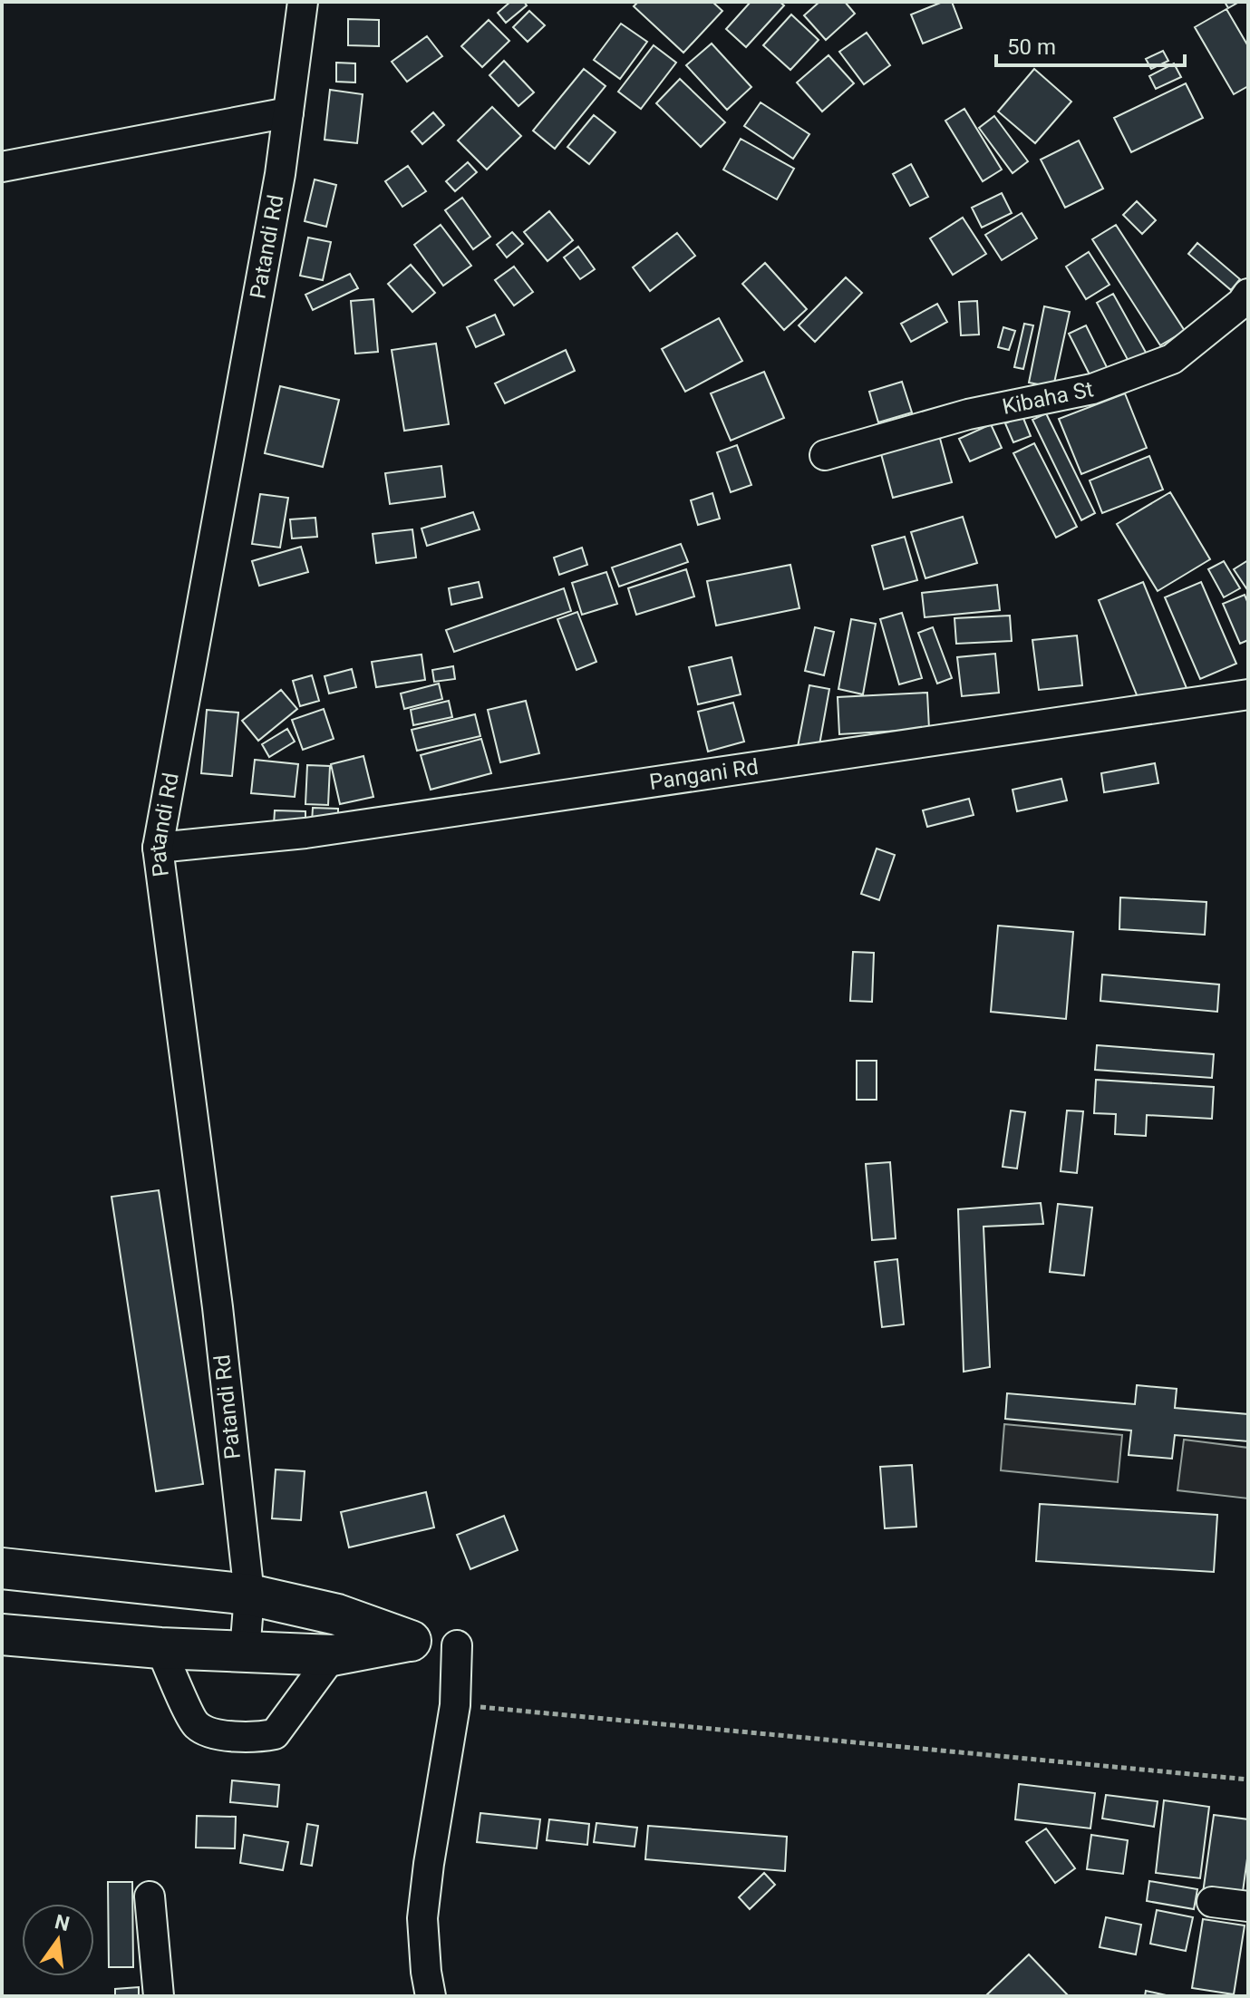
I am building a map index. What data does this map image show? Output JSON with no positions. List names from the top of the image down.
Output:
{
  "streets": {
    "street": ["Patandi Rd", "Kibaha St", "Pangani Rd"]
  },
  "crossings": [
    ["Patandi Rd", "Pangani Rd"]
  ],
  "scale_bar": "50 m",
  "north": "top"
}
